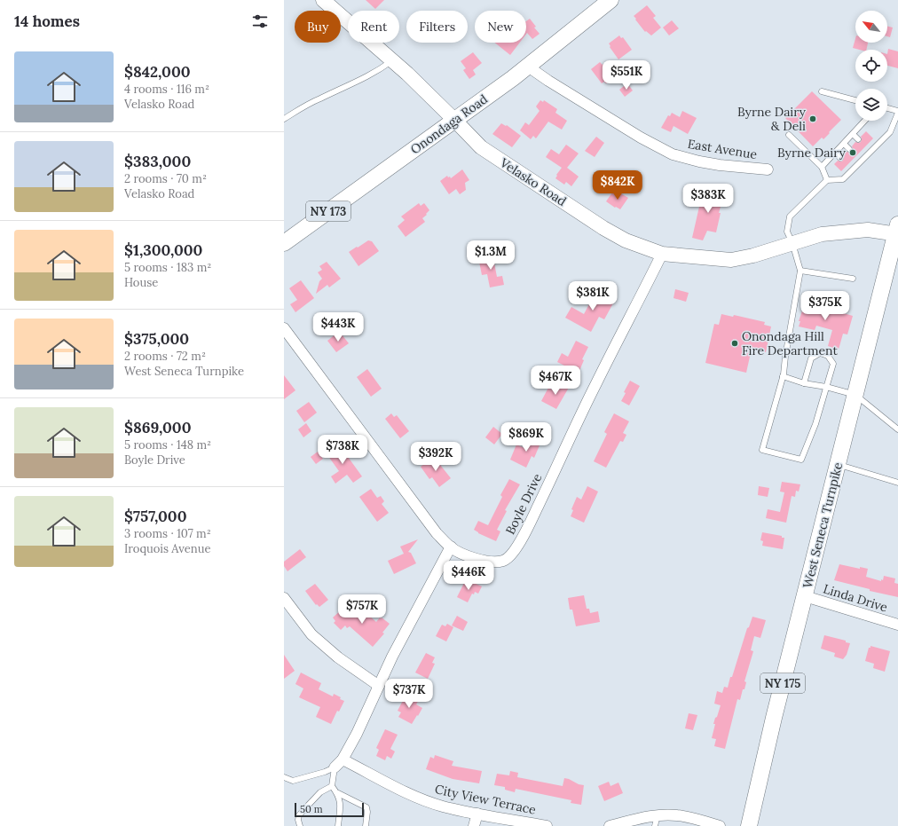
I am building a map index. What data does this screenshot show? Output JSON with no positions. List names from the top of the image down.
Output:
{
  "streets": {
    "main road": [
      "Onondaga Road",
      "NY 173",
      "West Seneca Turnpike",
      "NY 175"
    ],
    "street": [
      "East Avenue",
      "Velasko Road",
      "Boyle Drive",
      "Linda Drive",
      "City View Terrace"
    ]
  },
  "crossings": [
    ["Onondaga Road", "East Avenue"],
    ["Onondaga Road", "Velasko Road"],
    ["Velasko Road", "Boyle Drive"],
    ["Velasko Road", "West Seneca Turnpike"],
    ["West Seneca Turnpike", "Linda Drive"]
  ],
  "places": ["Byrne Dairy & Deli", "Byrne Dairy", "Onondaga Hill Fire Department"],
  "scale_bar": "50 m",
  "north": "top left",
  "page": {
    "heading": "14 homes",
    "chip": [
      "Buy",
      "Rent",
      "Filters",
      "New"
    ],
    "list": [
      {
        "name": "$842,000",
        "note": "4 rooms · 116 m² · Velasko Road"
      },
      {
        "name": "$383,000",
        "note": "2 rooms · 70 m² · Velasko Road"
      },
      {
        "name": "$1,300,000",
        "note": "5 rooms · 183 m² · House"
      },
      {
        "name": "$375,000",
        "note": "2 rooms · 72 m² · West Seneca Turnpike"
      },
      {
        "name": "$869,000",
        "note": "5 rooms · 148 m² · Boyle Drive"
      },
      {
        "name": "$757,000",
        "note": "3 rooms · 107 m² · Iroquois Avenue"
      }
    ],
    "price": [
      "$551K",
      "$842K",
      "$383K",
      "$1.3M",
      "$381K",
      "$375K",
      "$443K",
      "$467K",
      "$869K",
      "$738K",
      "$392K",
      "$446K",
      "$757K",
      "$737K"
    ],
    "scale": "50 m"
  }
}
